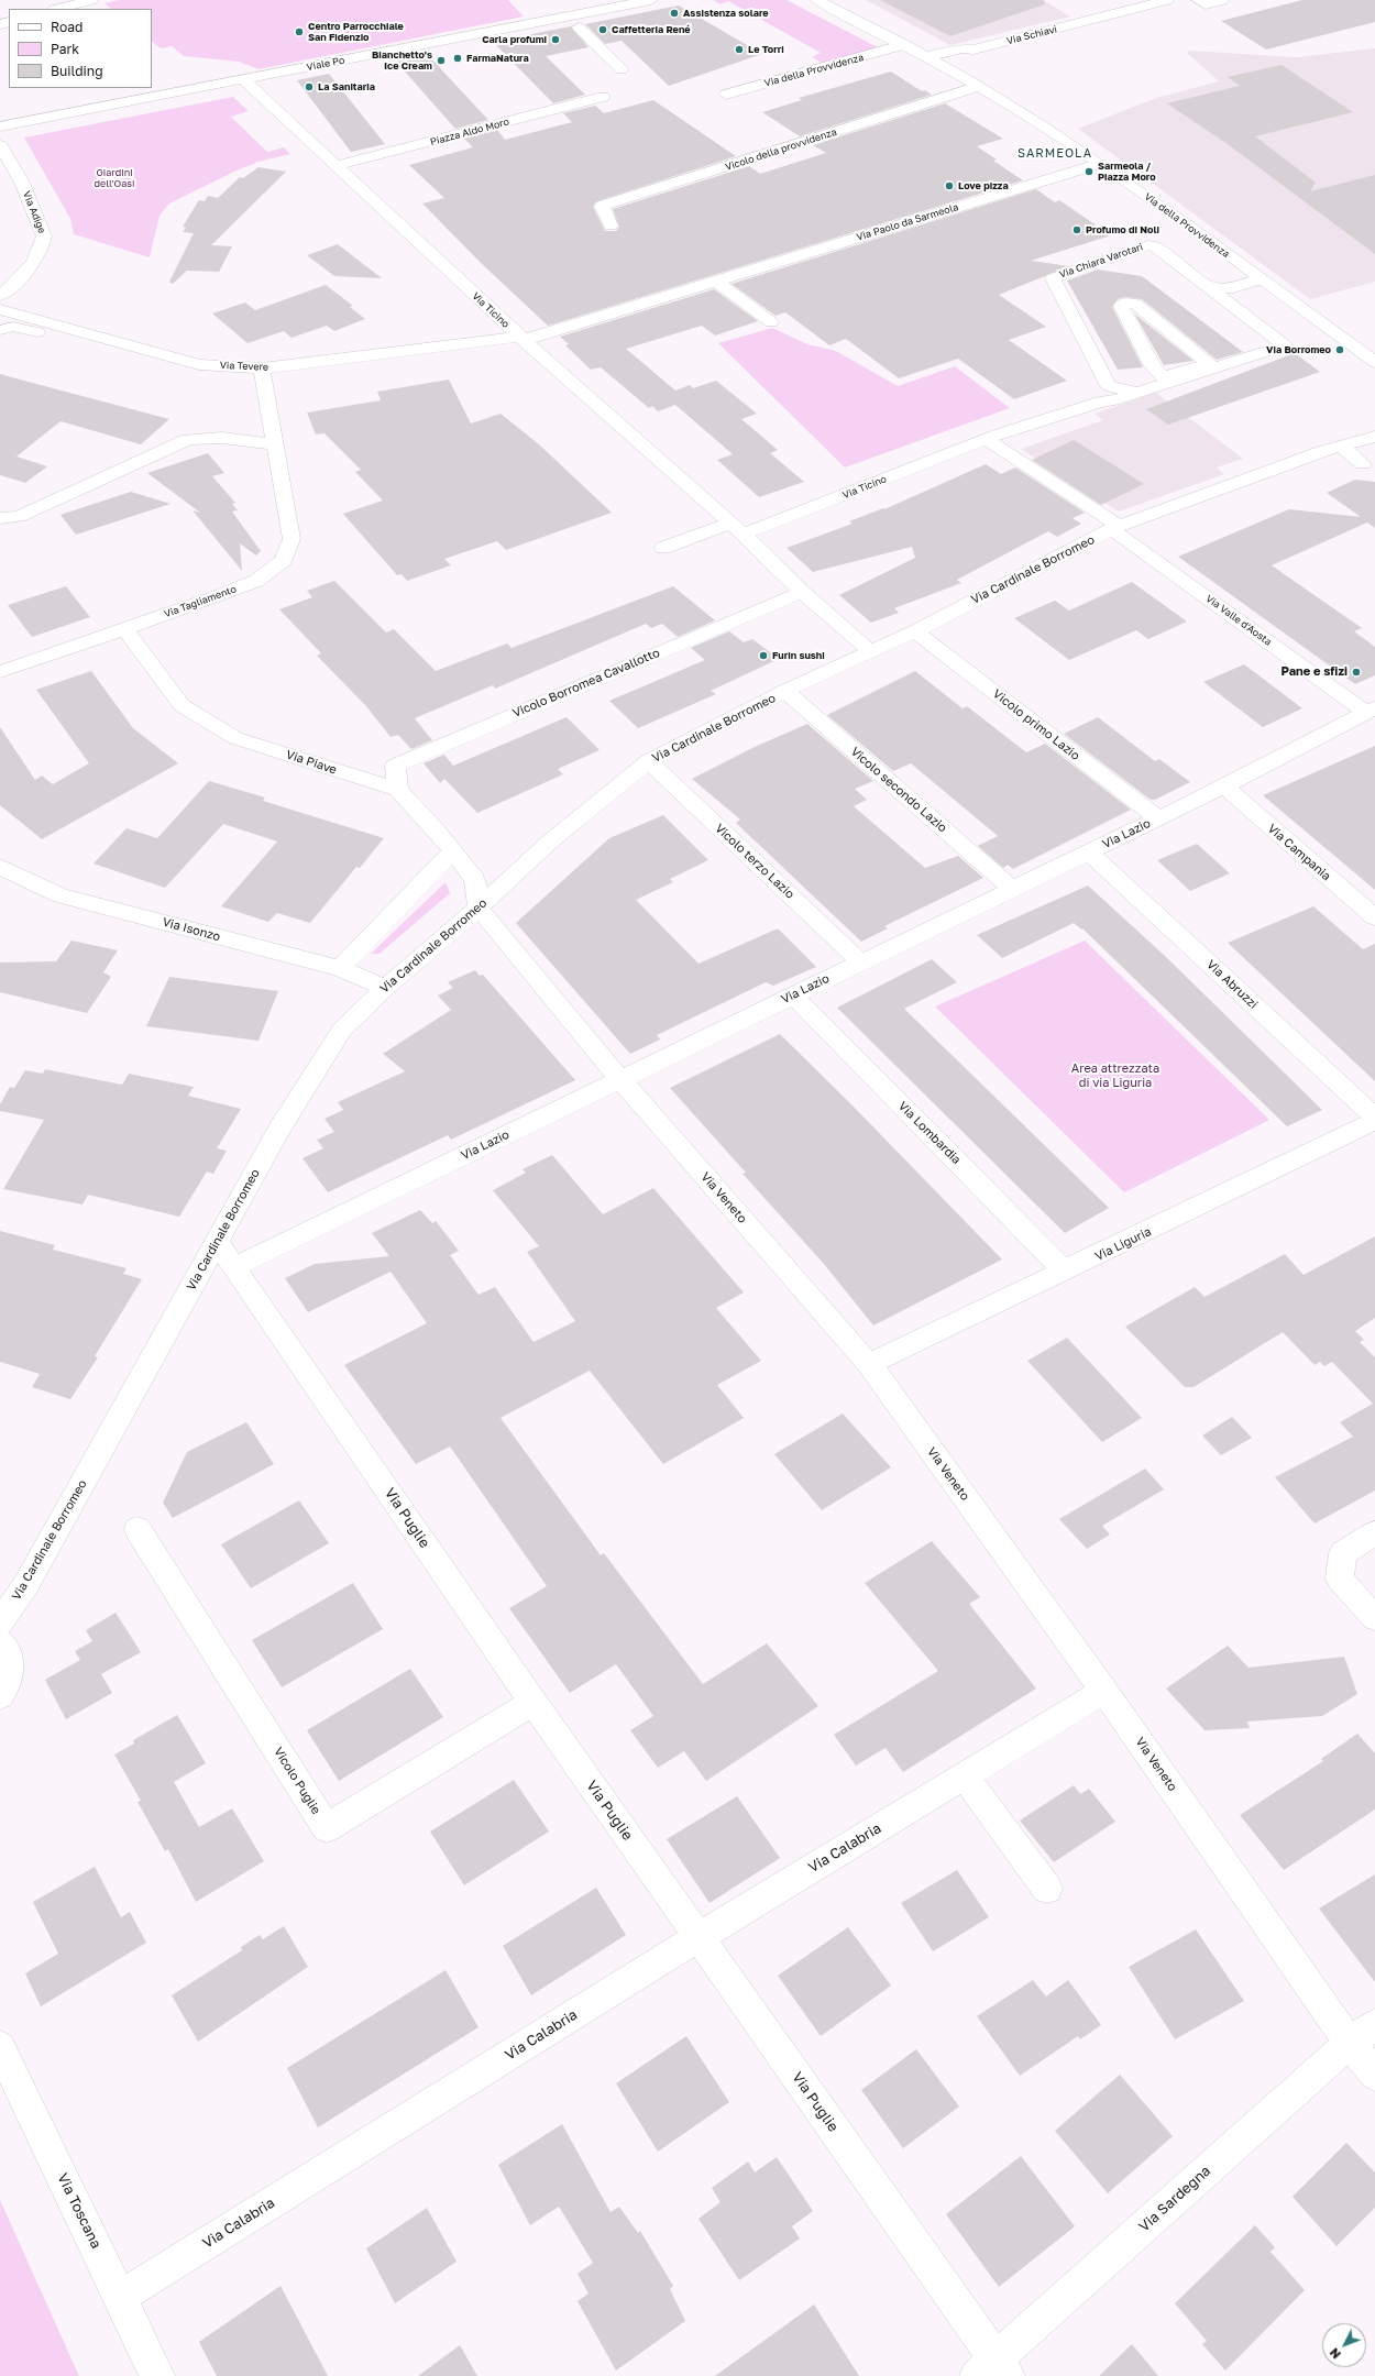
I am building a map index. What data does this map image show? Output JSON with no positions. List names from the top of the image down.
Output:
{
  "streets": {
    "street": [
      "Via Schiavi",
      "Viale Po",
      "Via della Provvidenza",
      "Piazza Aldo Moro",
      "Vicolo della provvidenza",
      "Via Adige",
      "Via Paolo da Sarmeola",
      "Via Chiara Varotari",
      "Via Ticino",
      "Via Tevere",
      "Via Cardinale Borromeo",
      "Via Tagliamento",
      "Via Valle d'Aosta",
      "Vicolo Borromea Cavallotto",
      "Vicolo primo Lazio",
      "Via Piave",
      "Vicolo secondo Lazio",
      "Via Lazio",
      "Via Campania",
      "Vicolo terzo Lazio",
      "Via Isonzo",
      "Via Abruzzi",
      "Via Lombardia",
      "Via Veneto",
      "Via Liguria",
      "Via Puglie",
      "Vicolo Puglie",
      "Via Calabria",
      "Via Sardegna",
      "Via Toscana"
    ]
  },
  "crossings": [
    ["Via Schiavi", "Via della Provvidenza"],
    ["Viale Po", "Via Ticino"],
    ["Via della Provvidenza", "Vicolo della provvidenza"],
    ["Via della Provvidenza", "Via Paolo da Sarmeola"],
    ["Piazza Aldo Moro", "Via Ticino"],
    ["Via Paolo da Sarmeola", "Via Ticino"],
    ["Via Paolo da Sarmeola", "Via Tevere"],
    ["Via Chiara Varotari", "Via Ticino"],
    ["Via Ticino", "Via Tevere"],
    ["Via Ticino", "Via Cardinale Borromeo"],
    ["Via Ticino", "Vicolo Borromea Cavallotto"],
    ["Via Tevere", "Via Tagliamento"],
    ["Via Cardinale Borromeo", "Via Valle d'Aosta"],
    ["Via Cardinale Borromeo", "Vicolo primo Lazio"],
    ["Via Cardinale Borromeo", "Vicolo secondo Lazio"],
    ["Via Cardinale Borromeo", "Vicolo terzo Lazio"],
    ["Via Cardinale Borromeo", "Via Isonzo"],
    ["Via Cardinale Borromeo", "Via Veneto"],
    ["Via Cardinale Borromeo", "Via Puglie"],
    ["Via Tagliamento", "Via Piave"],
    ["Via Valle d'Aosta", "Via Lazio"],
    ["Vicolo Borromea Cavallotto", "Via Piave"],
    ["Vicolo primo Lazio", "Via Lazio"],
    ["Vicolo secondo Lazio", "Via Lazio"],
    ["Via Lazio", "Via Campania"],
    ["Via Lazio", "Vicolo terzo Lazio"],
    ["Via Lazio", "Via Abruzzi"],
    ["Via Lazio", "Via Lombardia"],
    ["Via Lazio", "Via Veneto"],
    ["Via Lazio", "Via Puglie"],
    ["Via Lombardia", "Via Liguria"],
    ["Via Veneto", "Via Liguria"],
    ["Via Veneto", "Via Calabria"],
    ["Via Veneto", "Via Sardegna"],
    ["Via Puglie", "Vicolo Puglie"],
    ["Via Puglie", "Via Calabria"],
    ["Via Puglie", "Via Sardegna"],
    ["Via Calabria", "Via Toscana"]
  ],
  "districts": ["SARMEOLA"],
  "parks": ["Giardini dell'Oasi", "Area attrezzata di via Liguria"],
  "places": [
    "Assistenza solare",
    "Caffetteria René",
    "Centro Parrocchiale San Fidenzio",
    "Carla profumi",
    "Le Torri",
    "FarmaNatura",
    "Bianchetto's Ice Cream",
    "La Sanitaria",
    "Sarmeola / Piazza Moro",
    "Love pizza",
    "Profumo di Noli",
    "Via Borromeo",
    "Furin sushi",
    "Pane e sfizi"
  ],
  "legend": ["Road", "Park", "Building"],
  "north": "bottom left"
}
